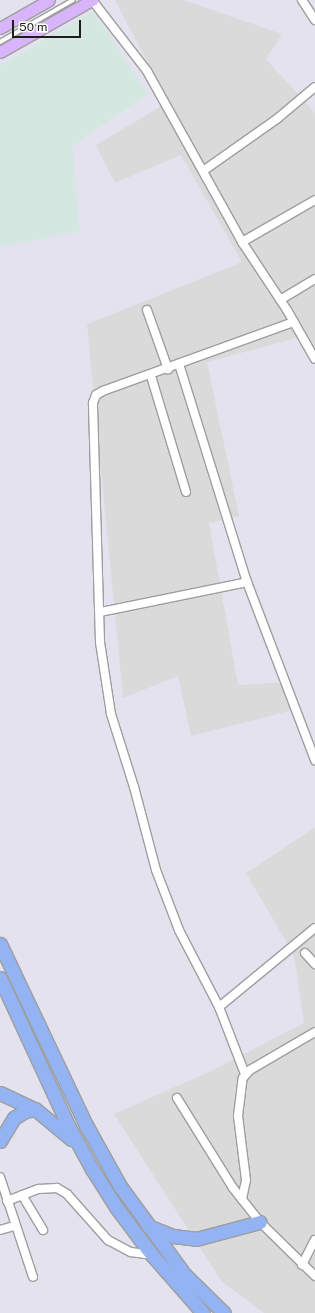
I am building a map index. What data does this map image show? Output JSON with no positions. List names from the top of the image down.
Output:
{
  "scale_bar": "50 m"
}
